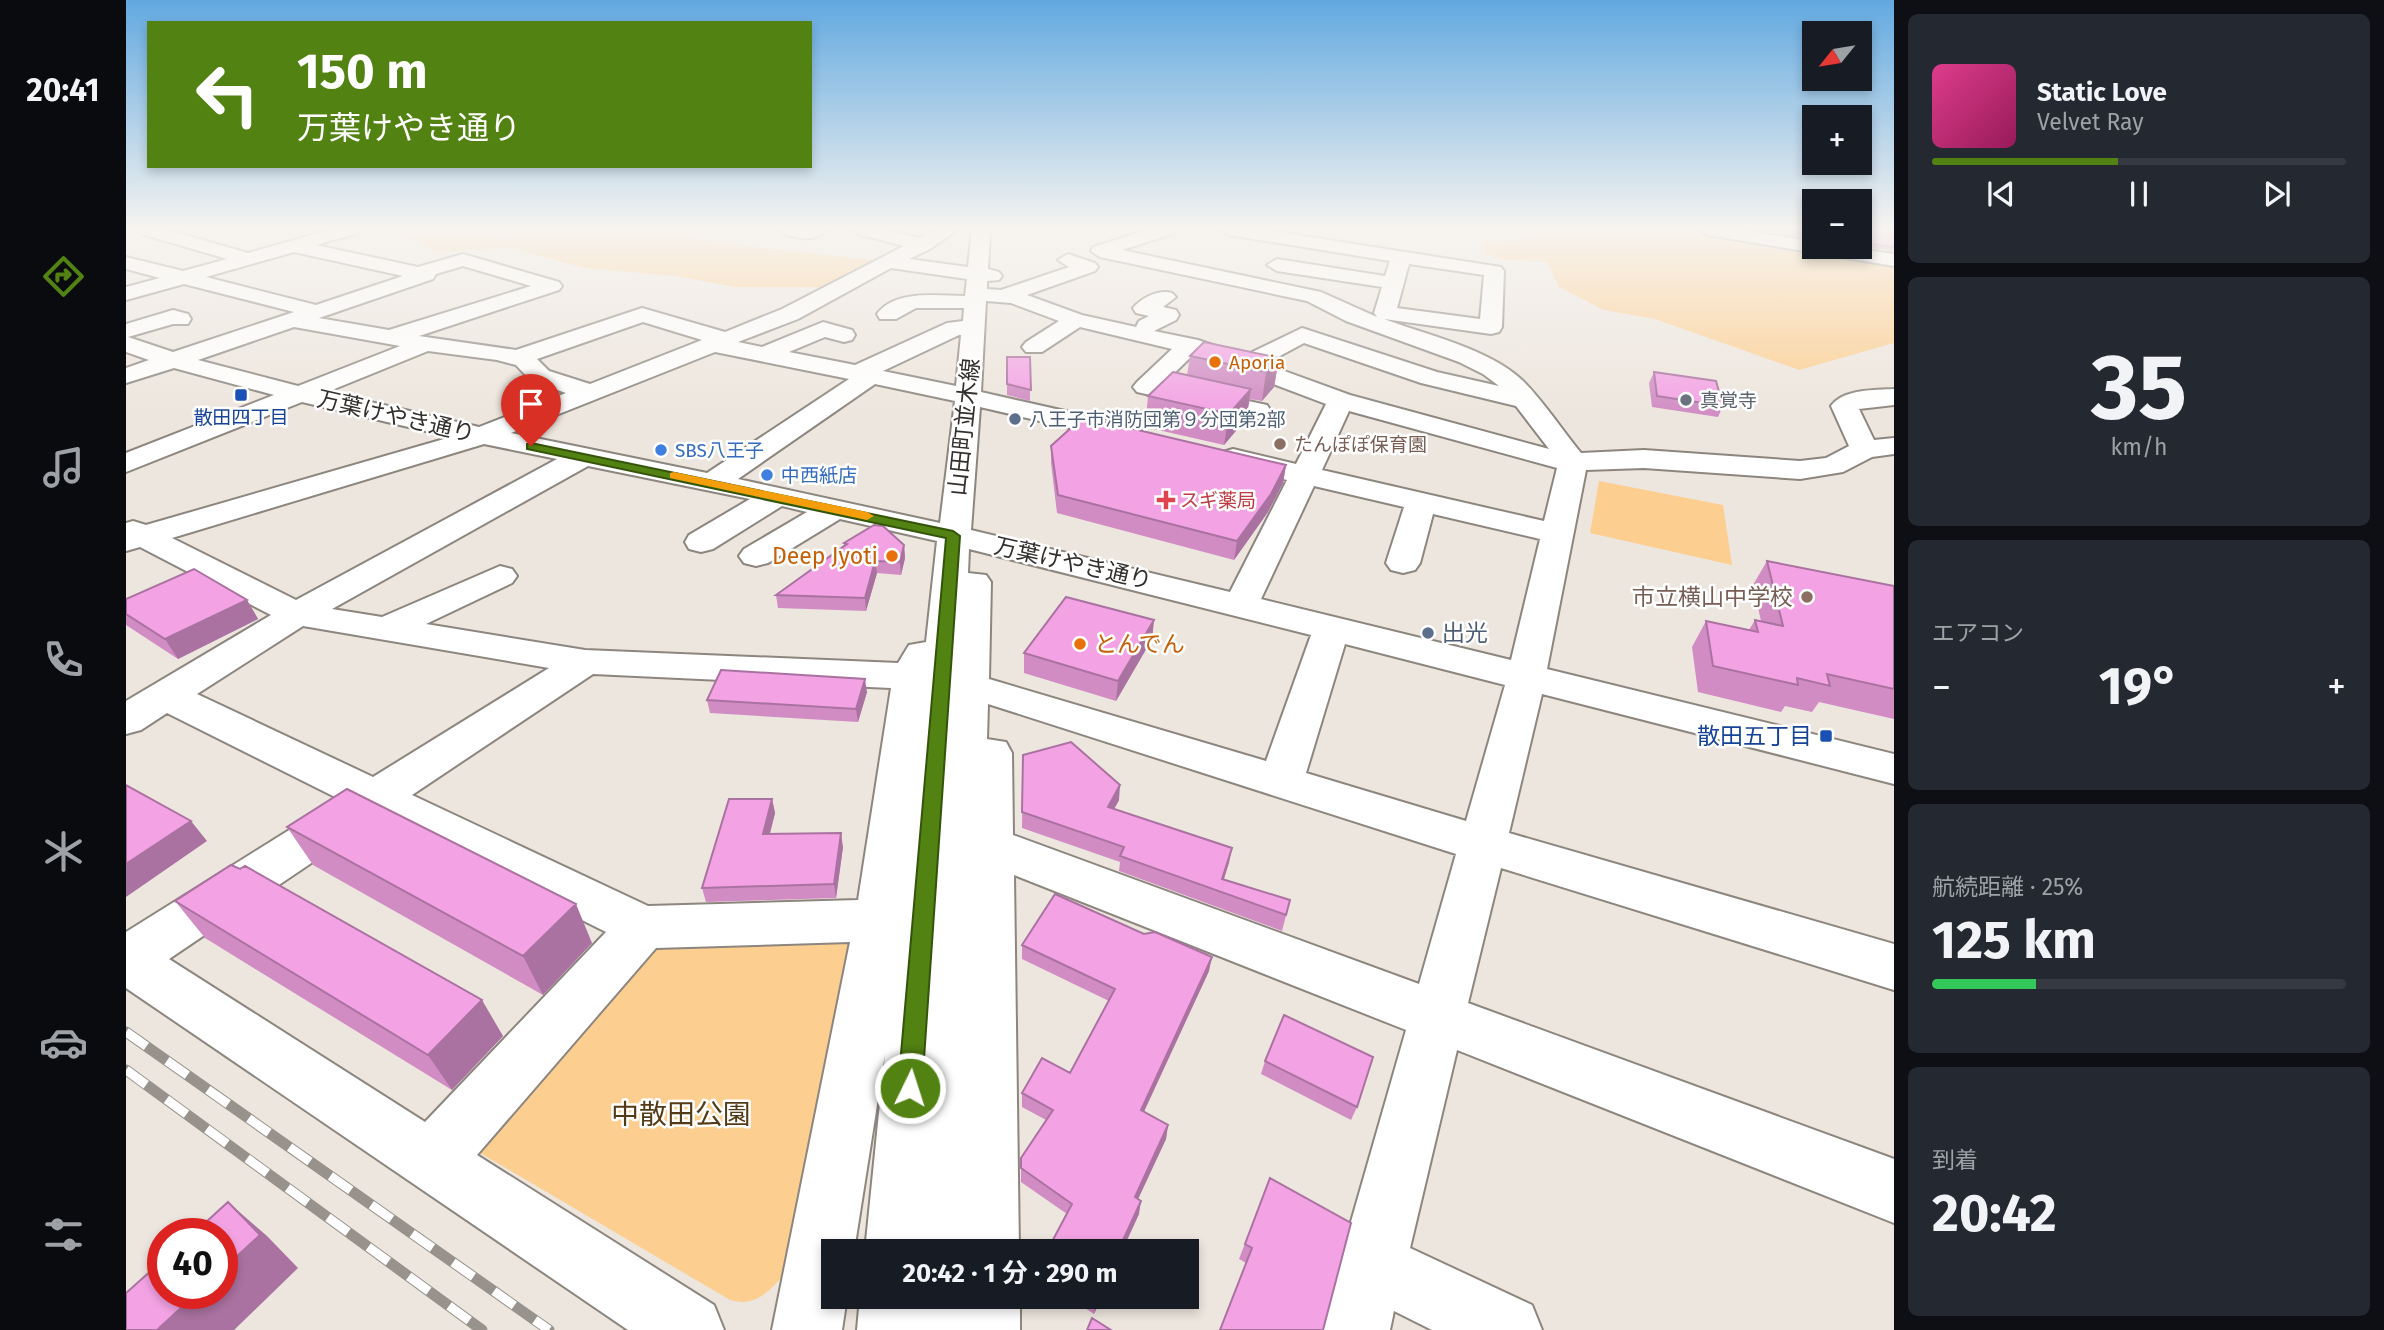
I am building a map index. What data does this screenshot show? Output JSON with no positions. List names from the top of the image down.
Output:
{
  "streets": {
    "street": ["万葉けやき通り", "山田町並木線"]
  },
  "crossings": [
    ["万葉けやき通り", "山田町並木線"]
  ],
  "parks": ["中散田公園"],
  "places": {
    "other": [
      "Aporia",
      "真覚寺",
      "八王子市消防団第９分団第2部",
      "たんぽぽ保育園",
      "SBS八王子",
      "中西紙店",
      "Deep Jyoti",
      "市立横山中学校",
      "出光",
      "とんでん"
    ],
    "transit": ["散田四丁目", "散田五丁目"],
    "health": ["スギ薬局"]
  },
  "north": "bottom left",
  "page": {
    "tabs": "20:41",
    "map_buttons": ["+", "−"],
    "turn": ["150 m", "万葉けやき通り"],
    "song": ["Static Love", "Velvet Ray"],
    "tile": [
      ["35", "km/h"],
      "エアコン",
      ["航続距離 · 25%", "125 km"],
      ["到着", "20:42"]
    ],
    "heat": ["−", "19°", "+"],
    "limit": "40",
    "trip": "20:42 · 1 分 · 290 m"
  }
}
